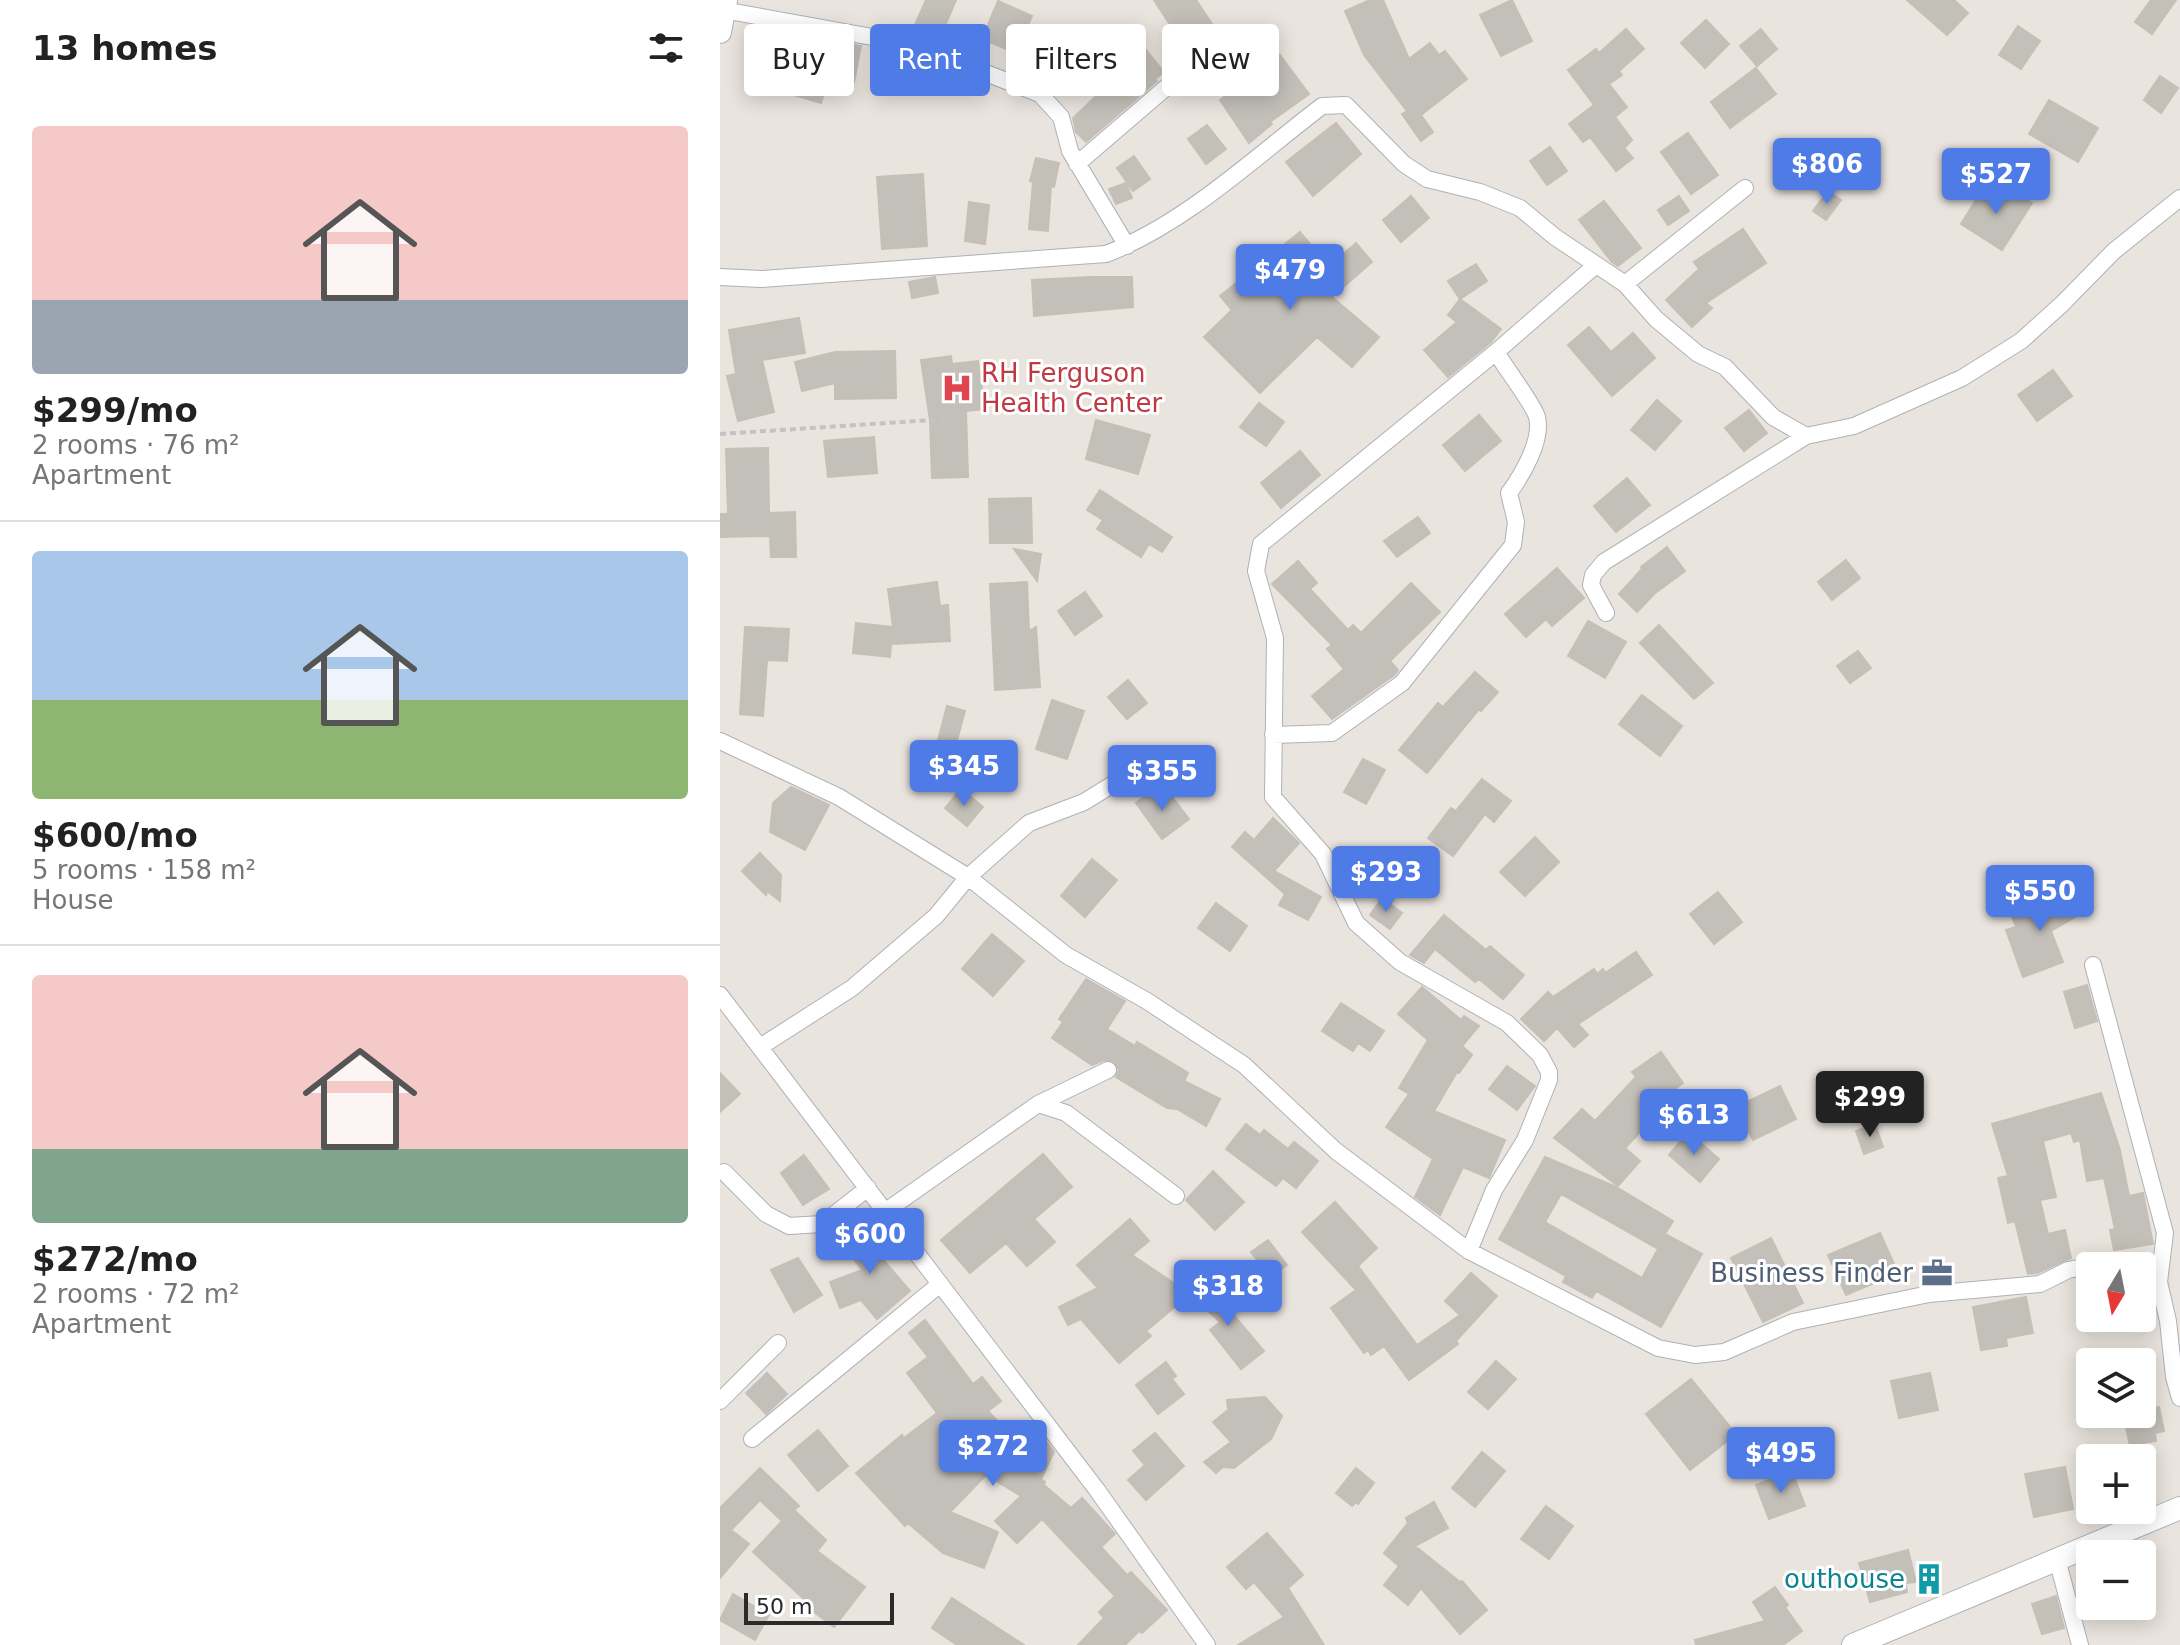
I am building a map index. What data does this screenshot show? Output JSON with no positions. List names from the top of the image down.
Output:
{
  "places": {
    "hospital": ["RH Ferguson Health Center"],
    "office": ["Business Finder"],
    "building": ["outhouse"]
  },
  "scale_bar": "50 m",
  "north": "bottom",
  "page": {
    "heading": "13 homes",
    "chip": [
      "Buy",
      "Rent",
      "Filters",
      "New"
    ],
    "list": [
      {
        "name": "$299/mo",
        "note": "2 rooms · 76 m² · Apartment"
      },
      {
        "name": "$600/mo",
        "note": "5 rooms · 158 m² · House"
      },
      {
        "name": "$272/mo",
        "note": "2 rooms · 72 m² · Apartment"
      }
    ],
    "price": [
      "$806",
      "$527",
      "$479",
      "$345",
      "$355",
      "$293",
      "$550",
      "$299",
      "$613",
      "$600",
      "$318",
      "$272",
      "$495"
    ],
    "map_buttons": ["+", "−"],
    "scale": "50 m"
  }
}
